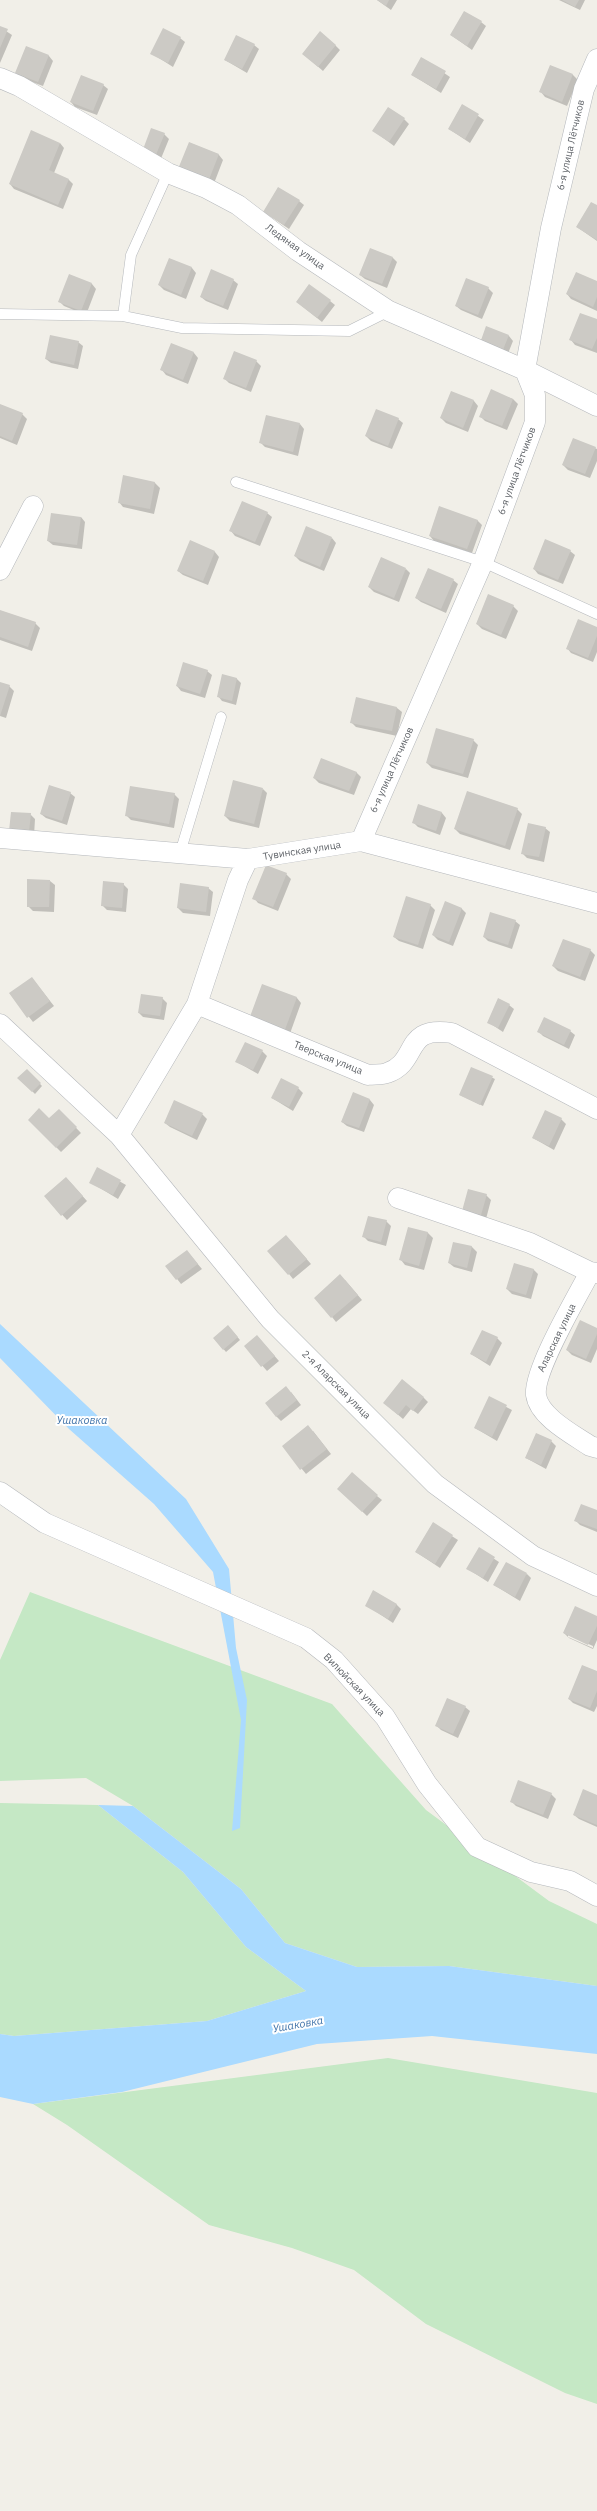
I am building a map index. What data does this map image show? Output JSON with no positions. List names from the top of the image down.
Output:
{
  "streets": {
    "street": [
      "6-я улица Лётчиков",
      "Ледяная улица",
      "Тувинская улица",
      "Тверская улица",
      "Аларская улица",
      "2-я Аларская улица",
      "Вилюйская улица"
    ]
  },
  "crossings": [
    ["6-я улица Лётчиков", "Ледяная улица"],
    ["6-я улица Лётчиков", "Тувинская улица"]
  ],
  "water": ["Ушаковка"]
}
